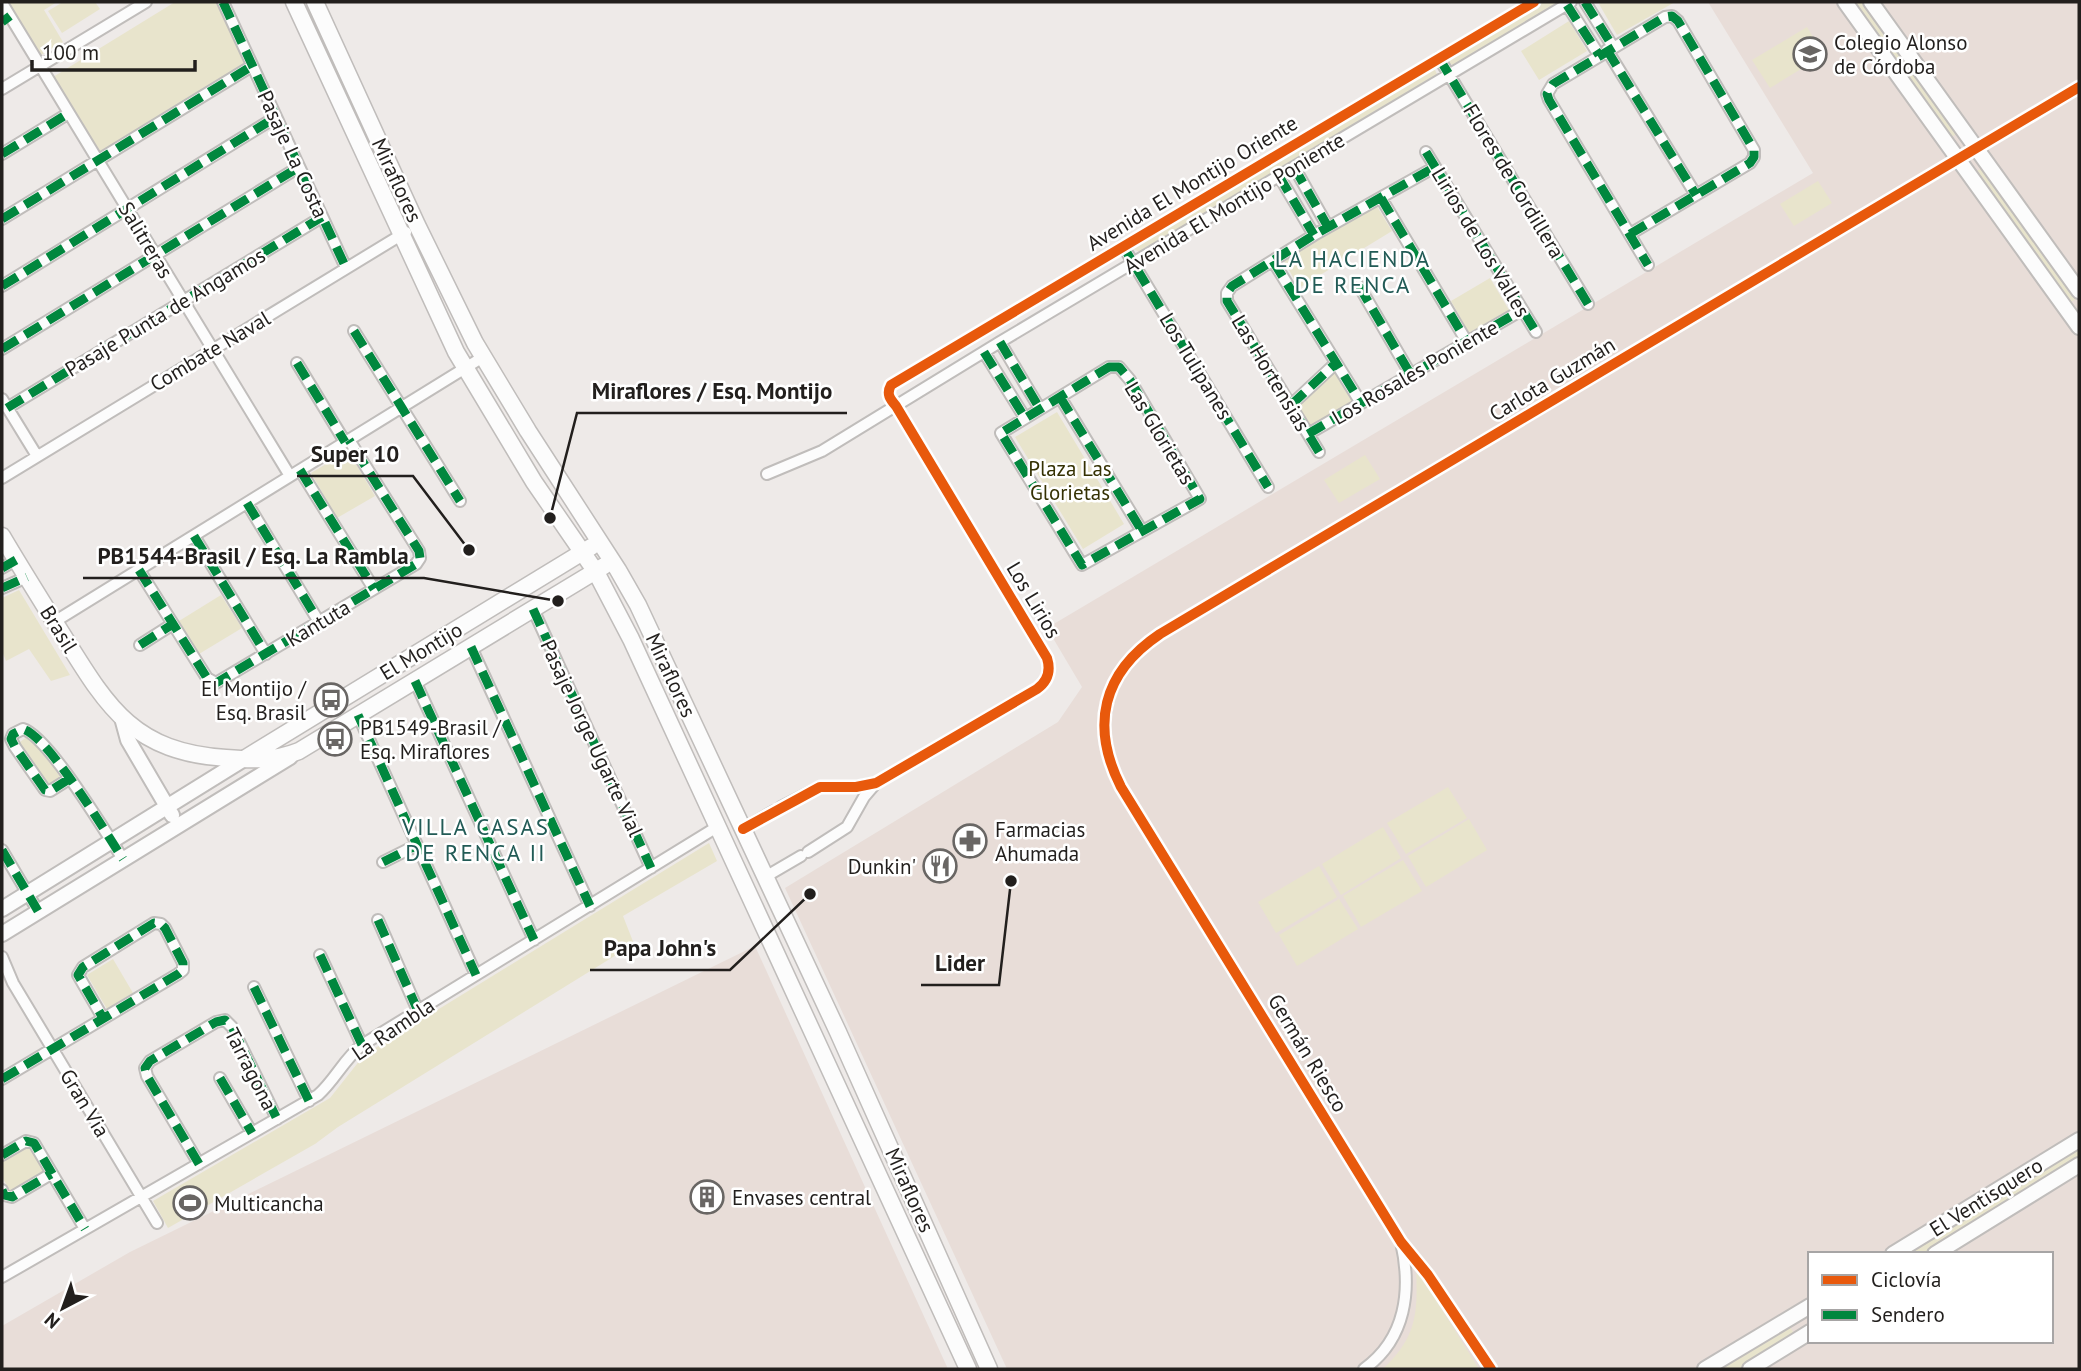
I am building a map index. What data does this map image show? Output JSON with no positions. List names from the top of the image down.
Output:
{
  "streets": {
    "main road": ["Miraflores", "Brasil", "El Montijo"],
    "street": [
      "Pasaje La Costa",
      "Flores de Cordillera",
      "Avenida El Montijo Oriente",
      "Avenida El Montijo Poniente",
      "Salitreras",
      "Lirios de Los Valles",
      "Pasaje Punta de Angamos",
      "Combate Naval",
      "Los Tulipanes",
      "Los Rosales Poniente",
      "Las Hortensias",
      "Carlota Guzmán",
      "Las Glorietas",
      "Los Lirios",
      "Kantuta",
      "Pasaje Jorge Ugarte Vial",
      "La Rambla",
      "Germán Riesco",
      "Tarragona",
      "Gran Via",
      "El Ventisquero"
    ]
  },
  "crossings": [
    ["Pasaje La Costa", "Pasaje Punta de Angamos"],
    ["Pasaje La Costa", "Combate Naval"],
    ["Miraflores", "Combate Naval"],
    ["Miraflores", "El Montijo"],
    ["Miraflores", "La Rambla"],
    ["Flores de Cordillera", "Avenida El Montijo Oriente"],
    ["Flores de Cordillera", "Avenida El Montijo Poniente"],
    ["Avenida El Montijo Oriente", "Avenida El Montijo Poniente"],
    ["Avenida El Montijo Oriente", "Los Tulipanes"],
    ["Avenida El Montijo Oriente", "Los Lirios"],
    ["Avenida El Montijo Poniente", "Los Tulipanes"],
    ["Avenida El Montijo Poniente", "Los Lirios"],
    ["Salitreras", "Pasaje Punta de Angamos"],
    ["Salitreras", "Combate Naval"],
    ["Lirios de Los Valles", "Los Rosales Poniente"],
    ["Los Rosales Poniente", "Las Hortensias"],
    ["Carlota Guzmán", "Germán Riesco"],
    ["Brasil", "El Montijo"],
    ["El Montijo", "Pasaje Jorge Ugarte Vial"],
    ["Pasaje Jorge Ugarte Vial", "La Rambla"],
    ["La Rambla", "Tarragona"],
    ["La Rambla", "Gran Via"]
  ],
  "districts": ["LA HACIENDA DE RENCA", "VILLA CASAS DE RENCA II"],
  "parks": ["Plaza Las Glorietas"],
  "places": {
    "school or university": ["Colegio Alonso de Córdoba"],
    "other": [
      "Miraflores / Esq. Montijo",
      "Super 10",
      "PB1544-Brasil / Esq. La Rambla",
      "Lider",
      "Papa John's"
    ],
    "bus stop": ["El Montijo / Esq. Brasil", "PB1549-Brasil / Esq. Miraflores"],
    "pharmacy": ["Farmacias Ahumada"],
    "restaurant": ["Dunkin'"],
    "building": ["Envases central"],
    "sports": ["Multicancha"]
  },
  "legend": ["Ciclovía", "Sendero"],
  "scale_bar": "100 m",
  "north": "bottom left"
}
